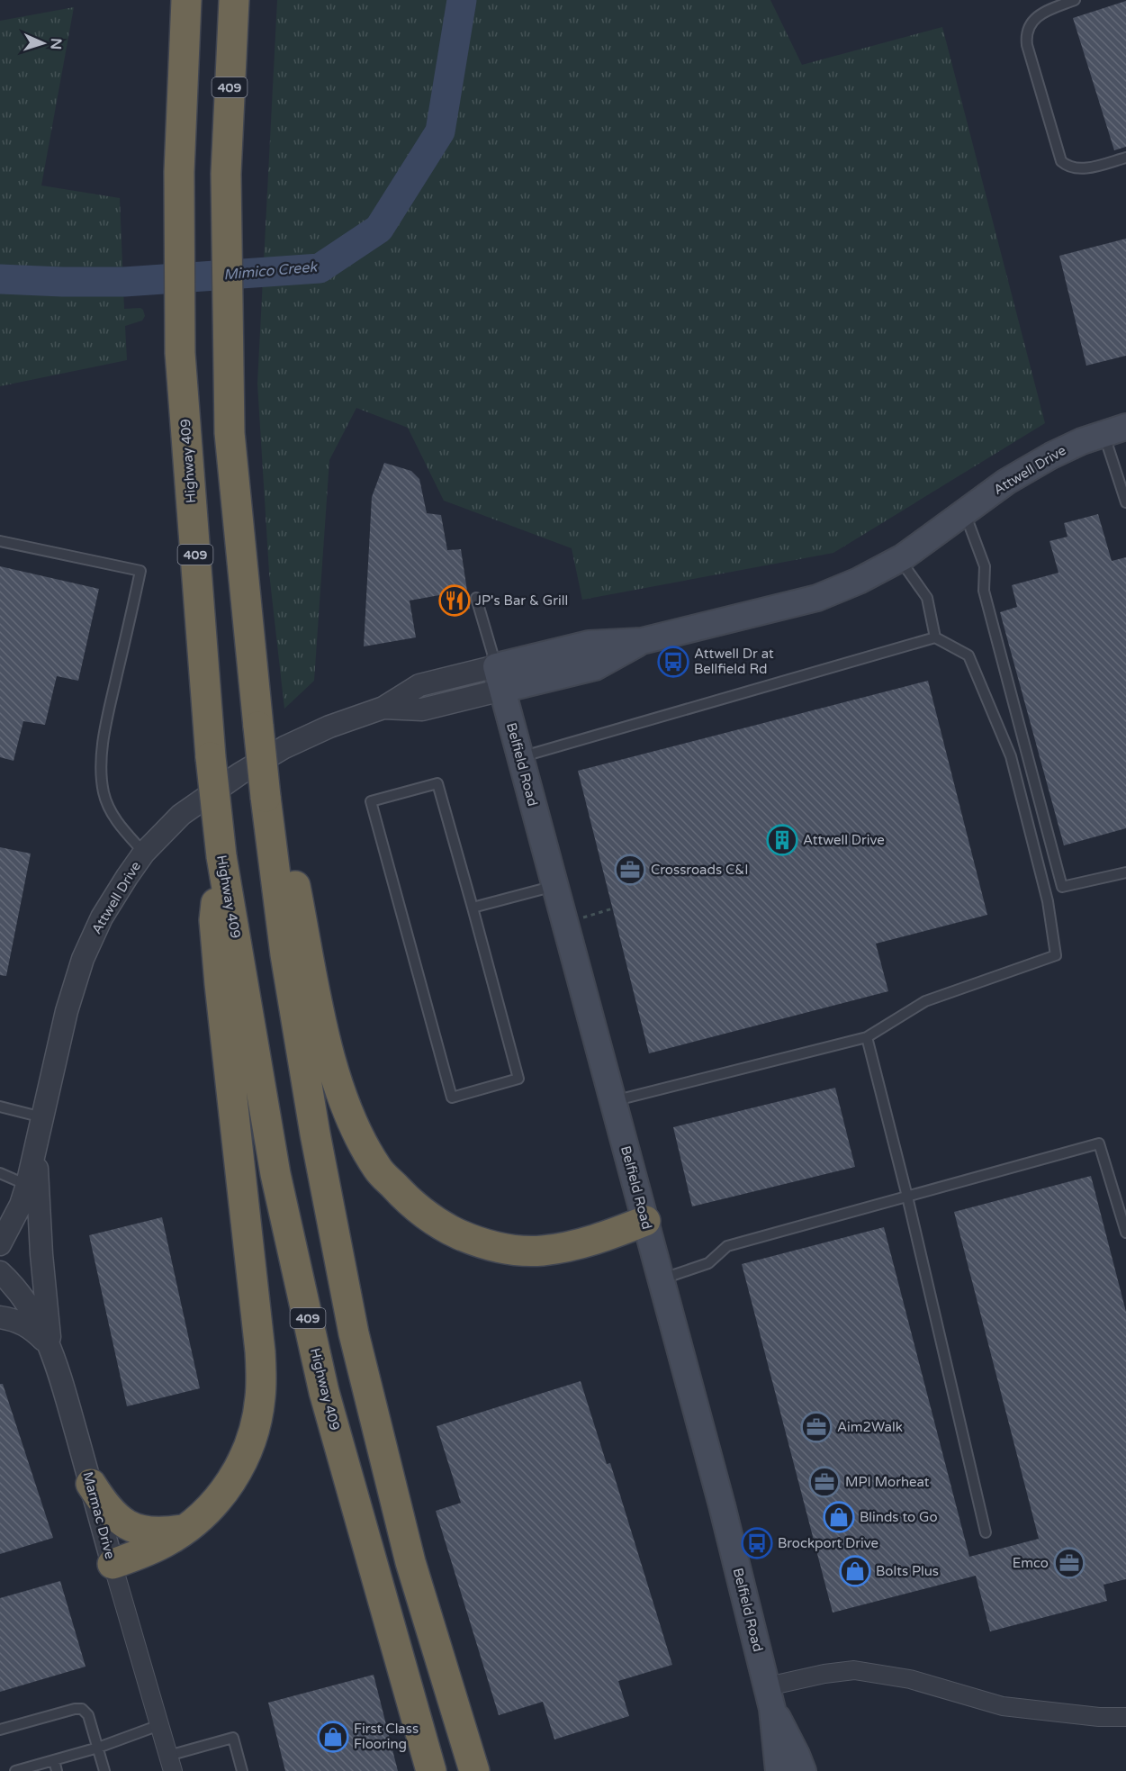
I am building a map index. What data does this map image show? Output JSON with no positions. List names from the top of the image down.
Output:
{
  "streets": {
    "highway": ["409", "Highway 409"],
    "main road": ["Attwell Drive", "Belfield Road"],
    "street": ["Marmac Drive"]
  },
  "crossings": [
    ["Attwell Drive", "Belfield Road"]
  ],
  "water": ["Mimico Creek"],
  "places": {
    "restaurant": ["JP's Bar & Grill"],
    "bus stop": ["Attwell Dr at Bellfield Rd", "Brockport Drive"],
    "building": ["Attwell Drive"],
    "office": [
      "Crossroads C&I",
      "Aim2Walk",
      "MPI Morheat",
      "Emco"
    ],
    "shop": ["Blinds to Go", "Bolts Plus", "First Class Flooring"]
  },
  "north": "right"
}
